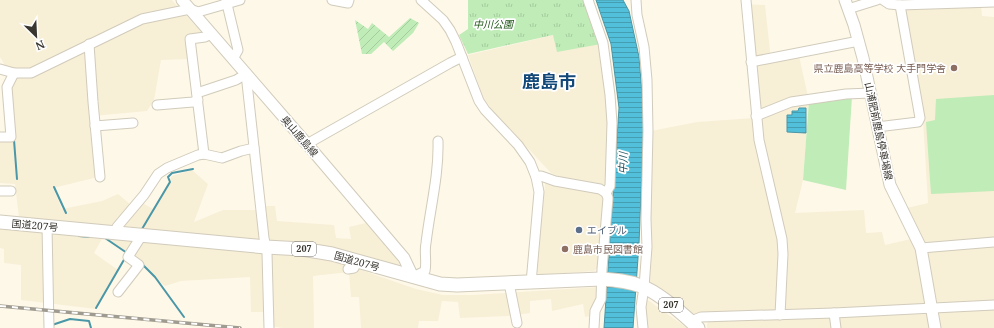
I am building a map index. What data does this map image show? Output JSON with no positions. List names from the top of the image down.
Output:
{
  "streets": {
    "highway": ["国道207号", "207"],
    "main road": ["山浦肥前鹿島停車場線", "奥山鹿島線"]
  },
  "crossings": [
    ["奥山鹿島線", "国道207号"]
  ],
  "districts": ["鹿島市"],
  "water": ["中川"],
  "parks": ["中川公園"],
  "places": ["県立鹿島高等学校 大手門学舎", "エイブル", "鹿島市民図書館"],
  "north": "bottom right"
}
